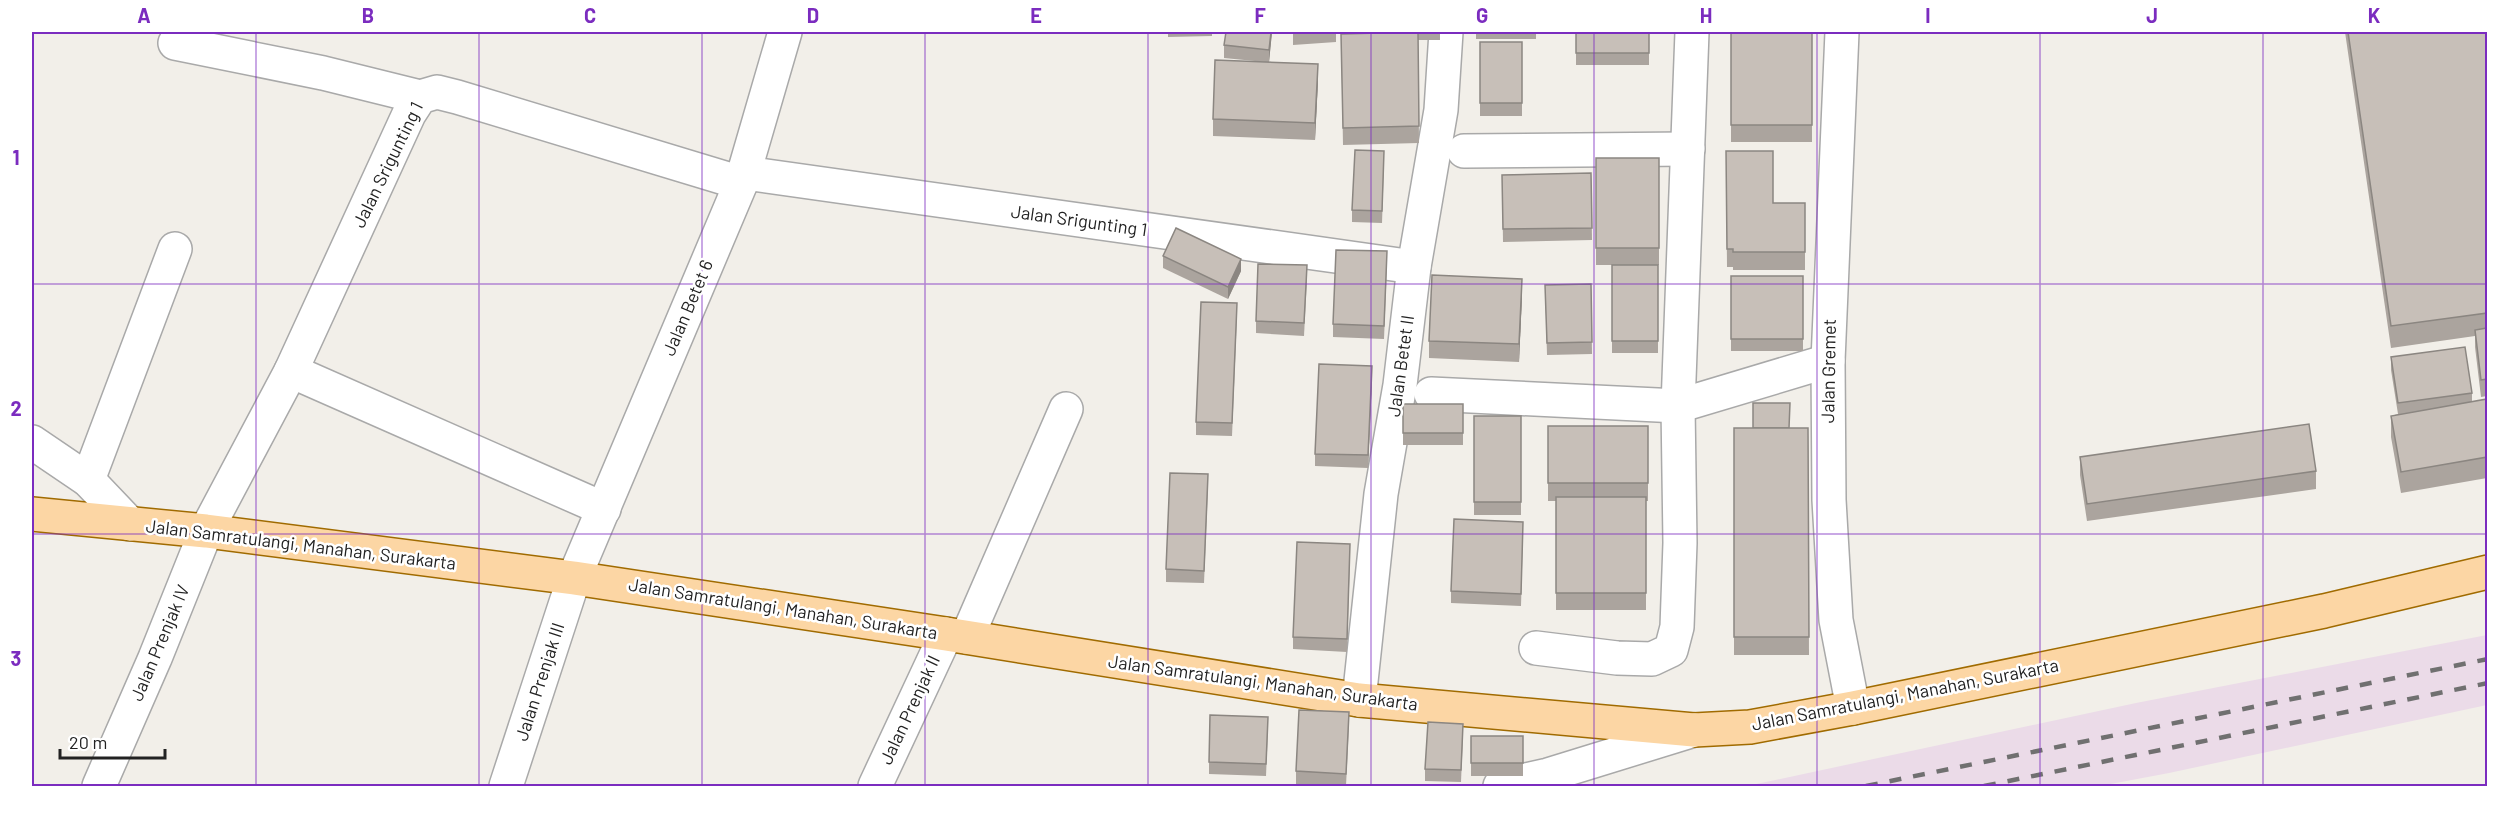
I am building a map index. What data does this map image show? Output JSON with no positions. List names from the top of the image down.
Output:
{
  "streets": {
    "main road": ["Jalan Samratulangi, Manahan, Surakarta"],
    "street": [
      "Jalan Srigunting 1",
      "Jalan Betet 6",
      "Jalan Betet II",
      "Jalan Gremet",
      "Jalan Prenjak IV",
      "Jalan Prenjak III",
      "Jalan Prenjak II"
    ]
  },
  "crossings": [
    ["Jalan Srigunting 1", "Jalan Betet 6"],
    ["Jalan Srigunting 1", "Jalan Betet II"],
    ["Jalan Srigunting 1", "Jalan Samratulangi, Manahan, Surakarta"],
    ["Jalan Srigunting 1", "Jalan Prenjak IV"],
    ["Jalan Betet 6", "Jalan Samratulangi, Manahan, Surakarta"],
    ["Jalan Betet 6", "Jalan Prenjak III"],
    ["Jalan Betet II", "Jalan Samratulangi, Manahan, Surakarta"],
    ["Jalan Gremet", "Jalan Samratulangi, Manahan, Surakarta"],
    ["Jalan Samratulangi, Manahan, Surakarta", "Jalan Prenjak IV"],
    ["Jalan Samratulangi, Manahan, Surakarta", "Jalan Prenjak III"],
    ["Jalan Samratulangi, Manahan, Surakarta", "Jalan Prenjak II"]
  ],
  "scale_bar": "20 m",
  "grid": {
    "columns": [
      "A",
      "B",
      "C",
      "D",
      "E",
      "F",
      "G",
      "H",
      "I",
      "J",
      "K"
    ],
    "rows": ["1", "2", "3"]
  }
}
